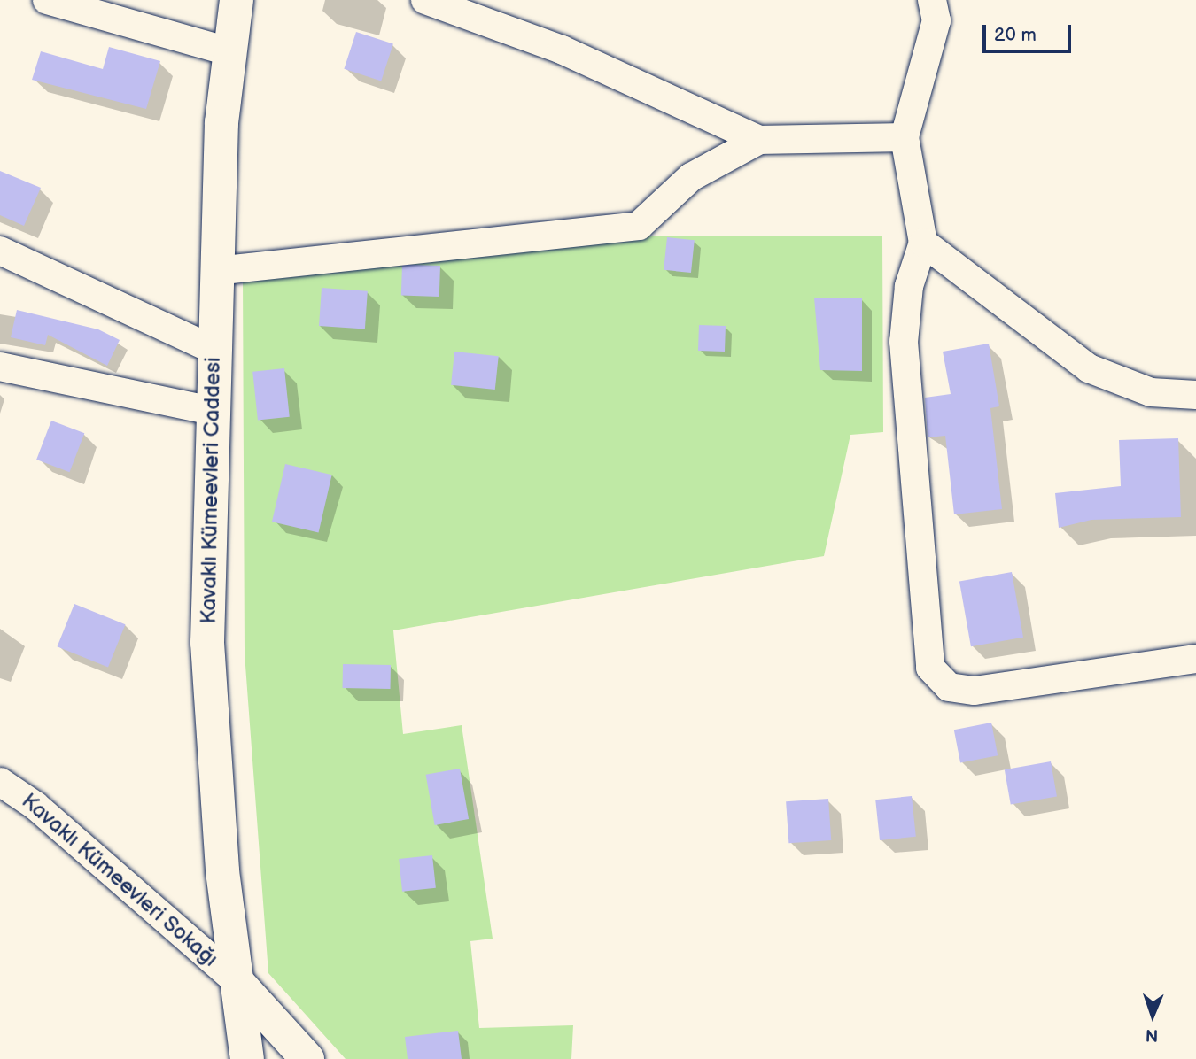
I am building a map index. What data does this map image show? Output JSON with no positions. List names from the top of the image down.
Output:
{
  "streets": {
    "street": ["Kavaklı Kümeevleri Caddesi", "Kavaklı Kümeevleri Sokağı"]
  },
  "crossings": [
    ["Kavaklı Kümeevleri Caddesi", "Kavaklı Kümeevleri Sokağı"]
  ],
  "scale_bar": "20 m",
  "north": "bottom"
}
